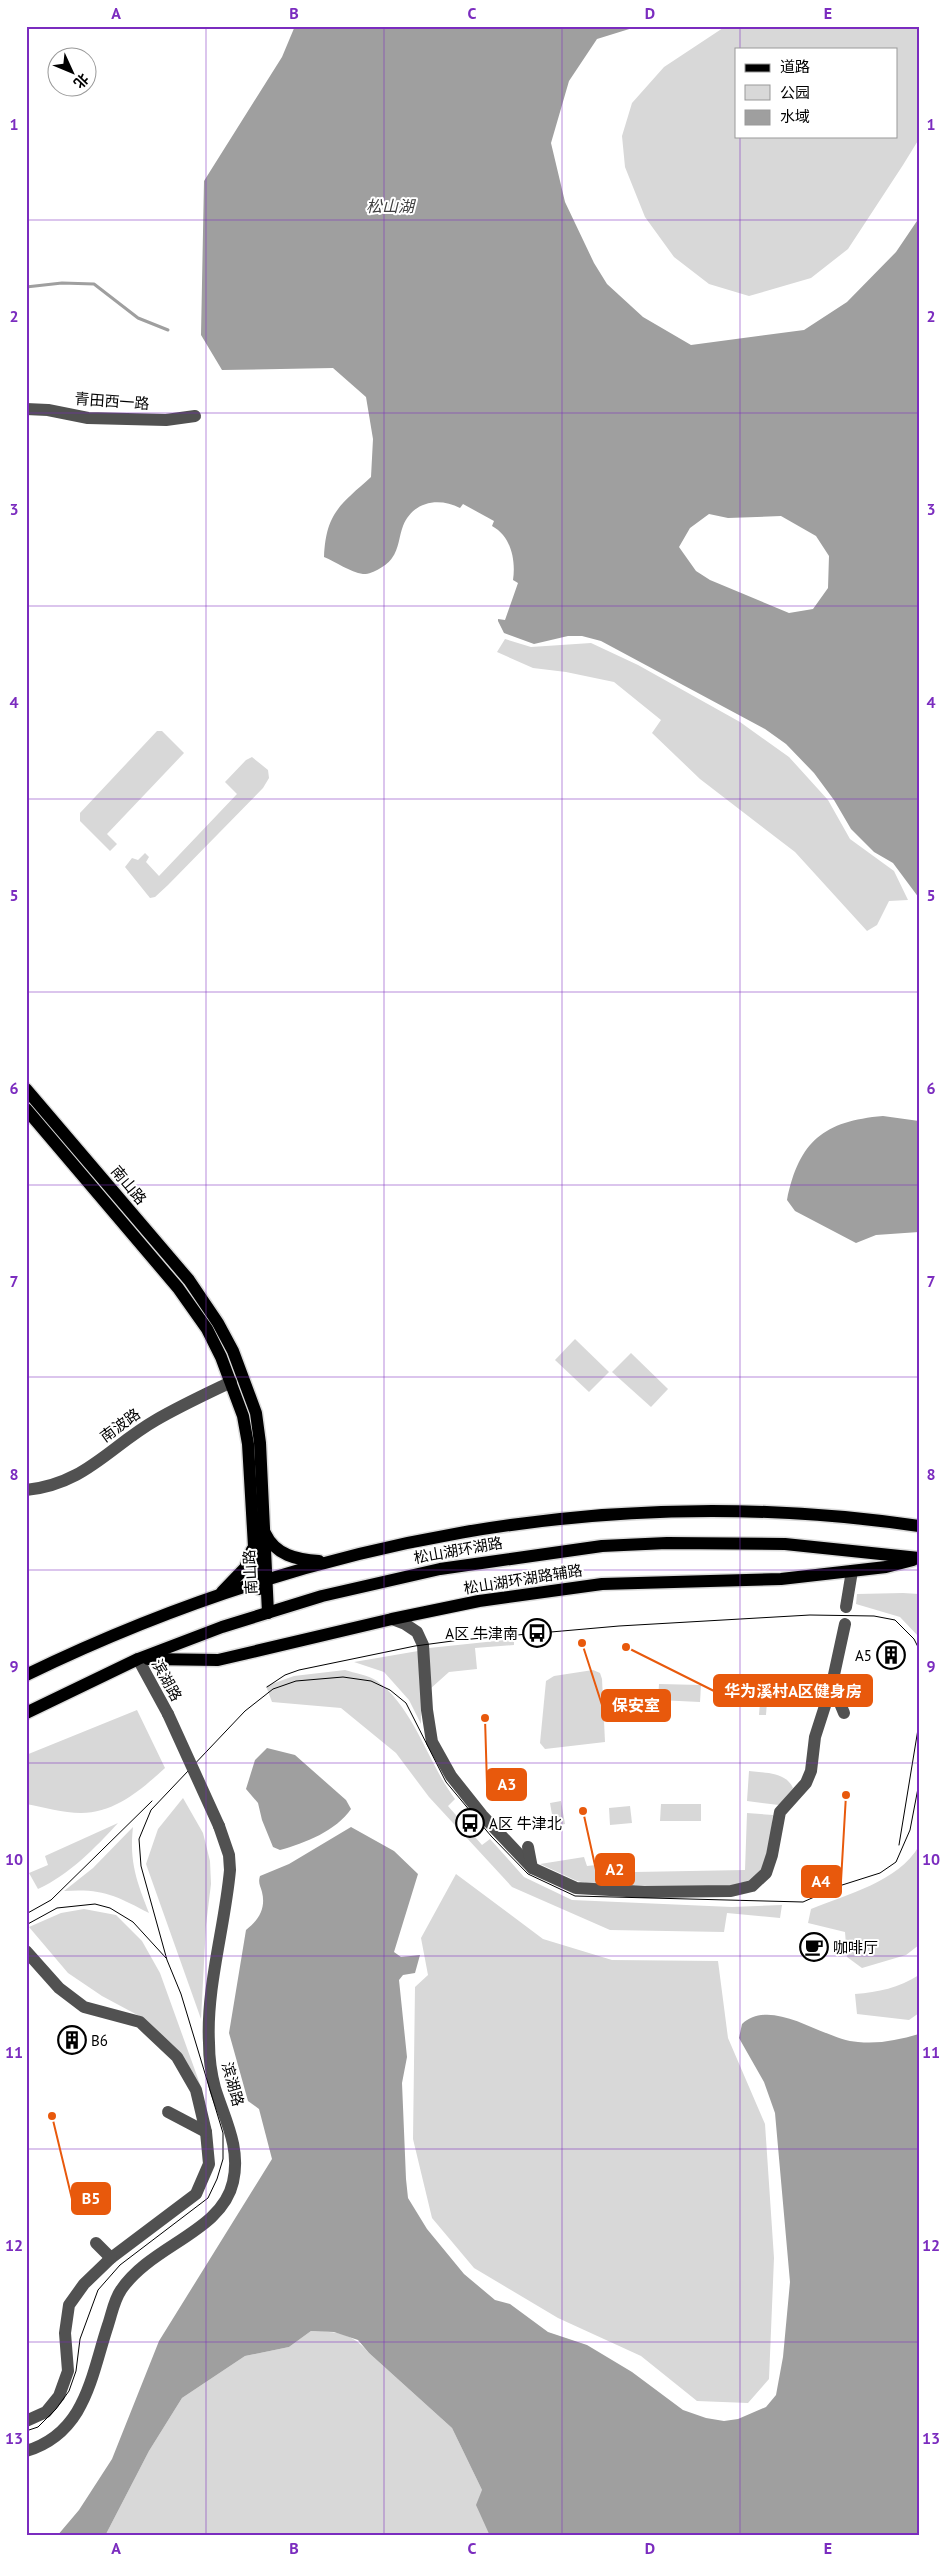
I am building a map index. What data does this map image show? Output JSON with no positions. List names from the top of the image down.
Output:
{
  "streets": {
    "main road": ["南山路", "松山湖环湖路", "松山湖环湖路辅路"],
    "street": ["青田西一路", "南波路", "滨湖路"]
  },
  "crossings": [
    ["南山路", "南波路"],
    ["南山路", "松山湖环湖路"],
    ["松山湖环湖路", "松山湖环湖路辅路"],
    ["松山湖环湖路", "滨湖路"],
    ["松山湖环湖路辅路", "滨湖路"]
  ],
  "water": ["松山湖"],
  "places": {
    "bus stop": ["A区 牛津南", "A区 牛津北"],
    "other": [
      "保安室",
      "华为溪村A区健身房",
      "A3",
      "A4",
      "A2",
      "B5"
    ],
    "building": ["A5", "B6"],
    "cafe": ["咖啡厅"]
  },
  "legend": ["道路", "公园", "水域"],
  "north": "bottom right",
  "grid": {
    "columns": [
      "A",
      "B",
      "C",
      "D",
      "E"
    ],
    "rows": [
      "1",
      "2",
      "3",
      "4",
      "5",
      "6",
      "7",
      "8",
      "9",
      "10",
      "11",
      "12",
      "13"
    ]
  }
}
